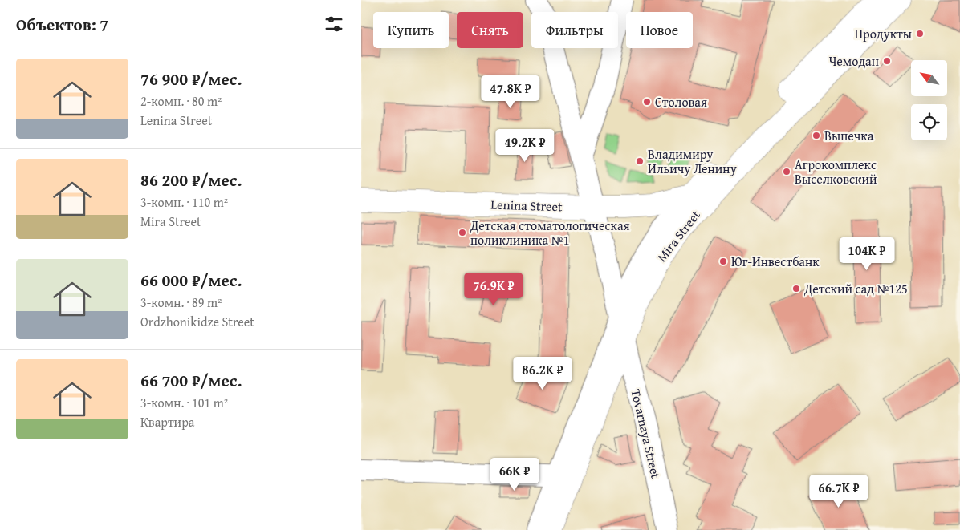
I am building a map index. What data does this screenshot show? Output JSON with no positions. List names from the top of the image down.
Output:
{
  "streets": {
    "main road": ["Lenina Street", "Mira Street"],
    "street": ["Tovarnaya Street"]
  },
  "crossings": [
    ["Lenina Street", "Mira Street"],
    ["Lenina Street", "Tovarnaya Street"],
    ["Mira Street", "Tovarnaya Street"]
  ],
  "places": [
    "Продукты",
    "Чемодан",
    "Столовая",
    "Выпечка",
    "Владимиру Ильичу Ленину",
    "Агрокомплекс Выселковский",
    "Детская стоматологическая поликлиника №1",
    "Юг-Инвестбанк",
    "Детский сад №125"
  ],
  "north": "top left",
  "page": {
    "heading": "Объектов: 7",
    "chip": [
      "Купить",
      "Снять",
      "Фильтры",
      "Новое"
    ],
    "list": [
      {
        "name": "76 900 ₽/мес.",
        "note": "2-комн. · 80 m² · Lenina Street"
      },
      {
        "name": "86 200 ₽/мес.",
        "note": "3-комн. · 110 m² · Mira Street"
      },
      {
        "name": "66 000 ₽/мес.",
        "note": "3-комн. · 89 m² · Ordzhonikidze Street"
      },
      {
        "name": "66 700 ₽/мес.",
        "note": "3-комн. · 101 m² · Квартира"
      }
    ],
    "price": [
      "47.8K ₽",
      "49.2K ₽",
      "104K ₽",
      "76.9K ₽",
      "86.2K ₽",
      "66K ₽",
      "66.7K ₽"
    ]
  }
}
